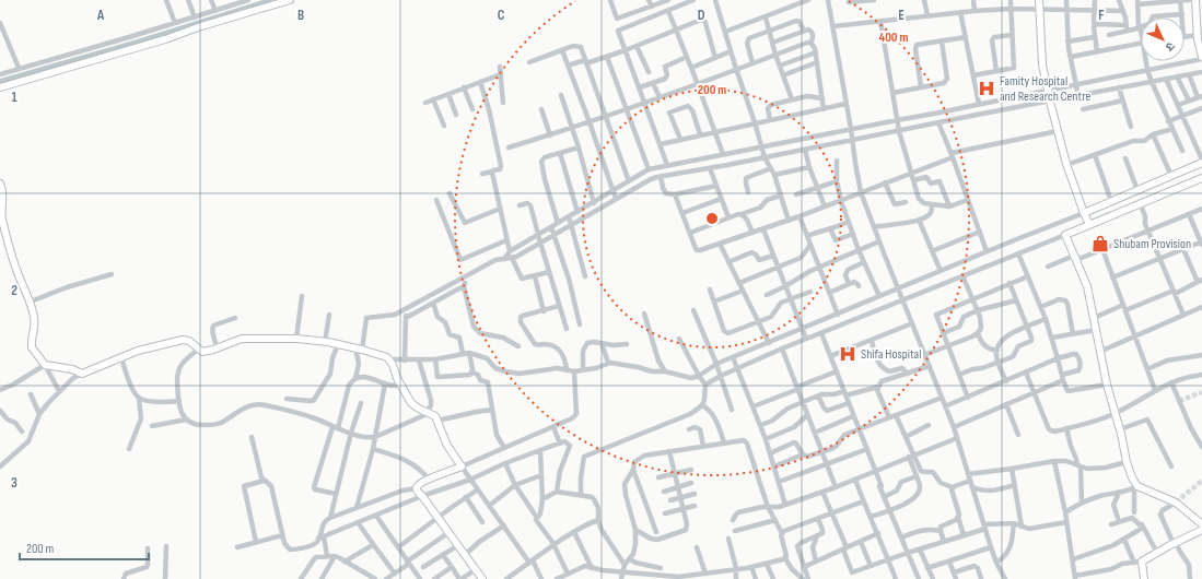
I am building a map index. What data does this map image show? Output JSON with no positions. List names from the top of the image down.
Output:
{
  "places": {
    "hospital": ["Famity Hospital and Research Centre", "Shifa Hospital"],
    "shop": ["Shubam Provision"]
  },
  "scale_bar": "200 m",
  "north": "bottom right",
  "grid": {
    "columns": [
      "A",
      "B",
      "C",
      "D",
      "E",
      "F"
    ],
    "rows": ["1", "2", "3"]
  },
  "rings": ["400 m", "200 m"]
}
